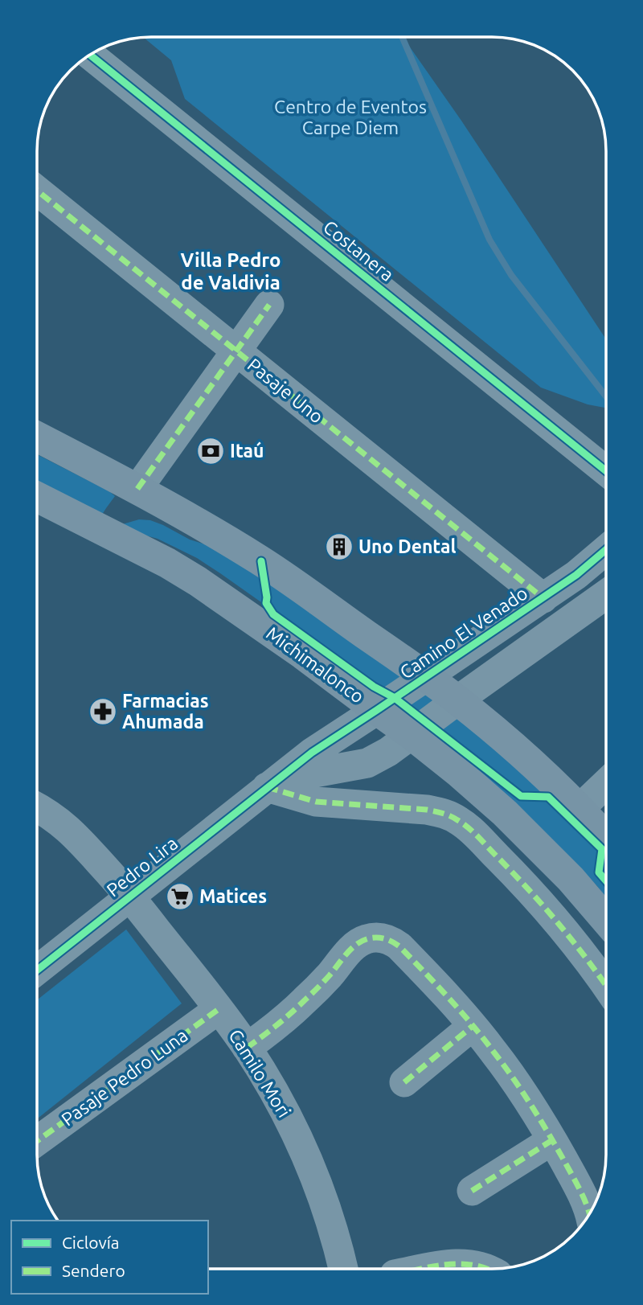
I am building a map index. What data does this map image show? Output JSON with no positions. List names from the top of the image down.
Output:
{
  "streets": {
    "main road": ["Michimalonco"],
    "street": [
      "Costanera",
      "Pasaje Uno",
      "Camino El Venado",
      "Pedro Lira",
      "Camilo Mori",
      "Pasaje Pedro Luna"
    ]
  },
  "crossings": [
    ["Pasaje Uno", "Camino El Venado"],
    ["Camino El Venado", "Michimalonco"],
    ["Camino El Venado", "Pedro Lira"],
    ["Pedro Lira", "Camilo Mori"],
    ["Camilo Mori", "Pasaje Pedro Luna"]
  ],
  "districts": ["Villa Pedro de Valdivia"],
  "parks": ["Centro de Eventos Carpe Diem"],
  "places": {
    "bank": ["Itaú"],
    "building": ["Uno Dental"],
    "pharmacy": ["Farmacias Ahumada"],
    "supermarket": ["Matices"]
  },
  "legend": ["Ciclovía", "Sendero"]
}
